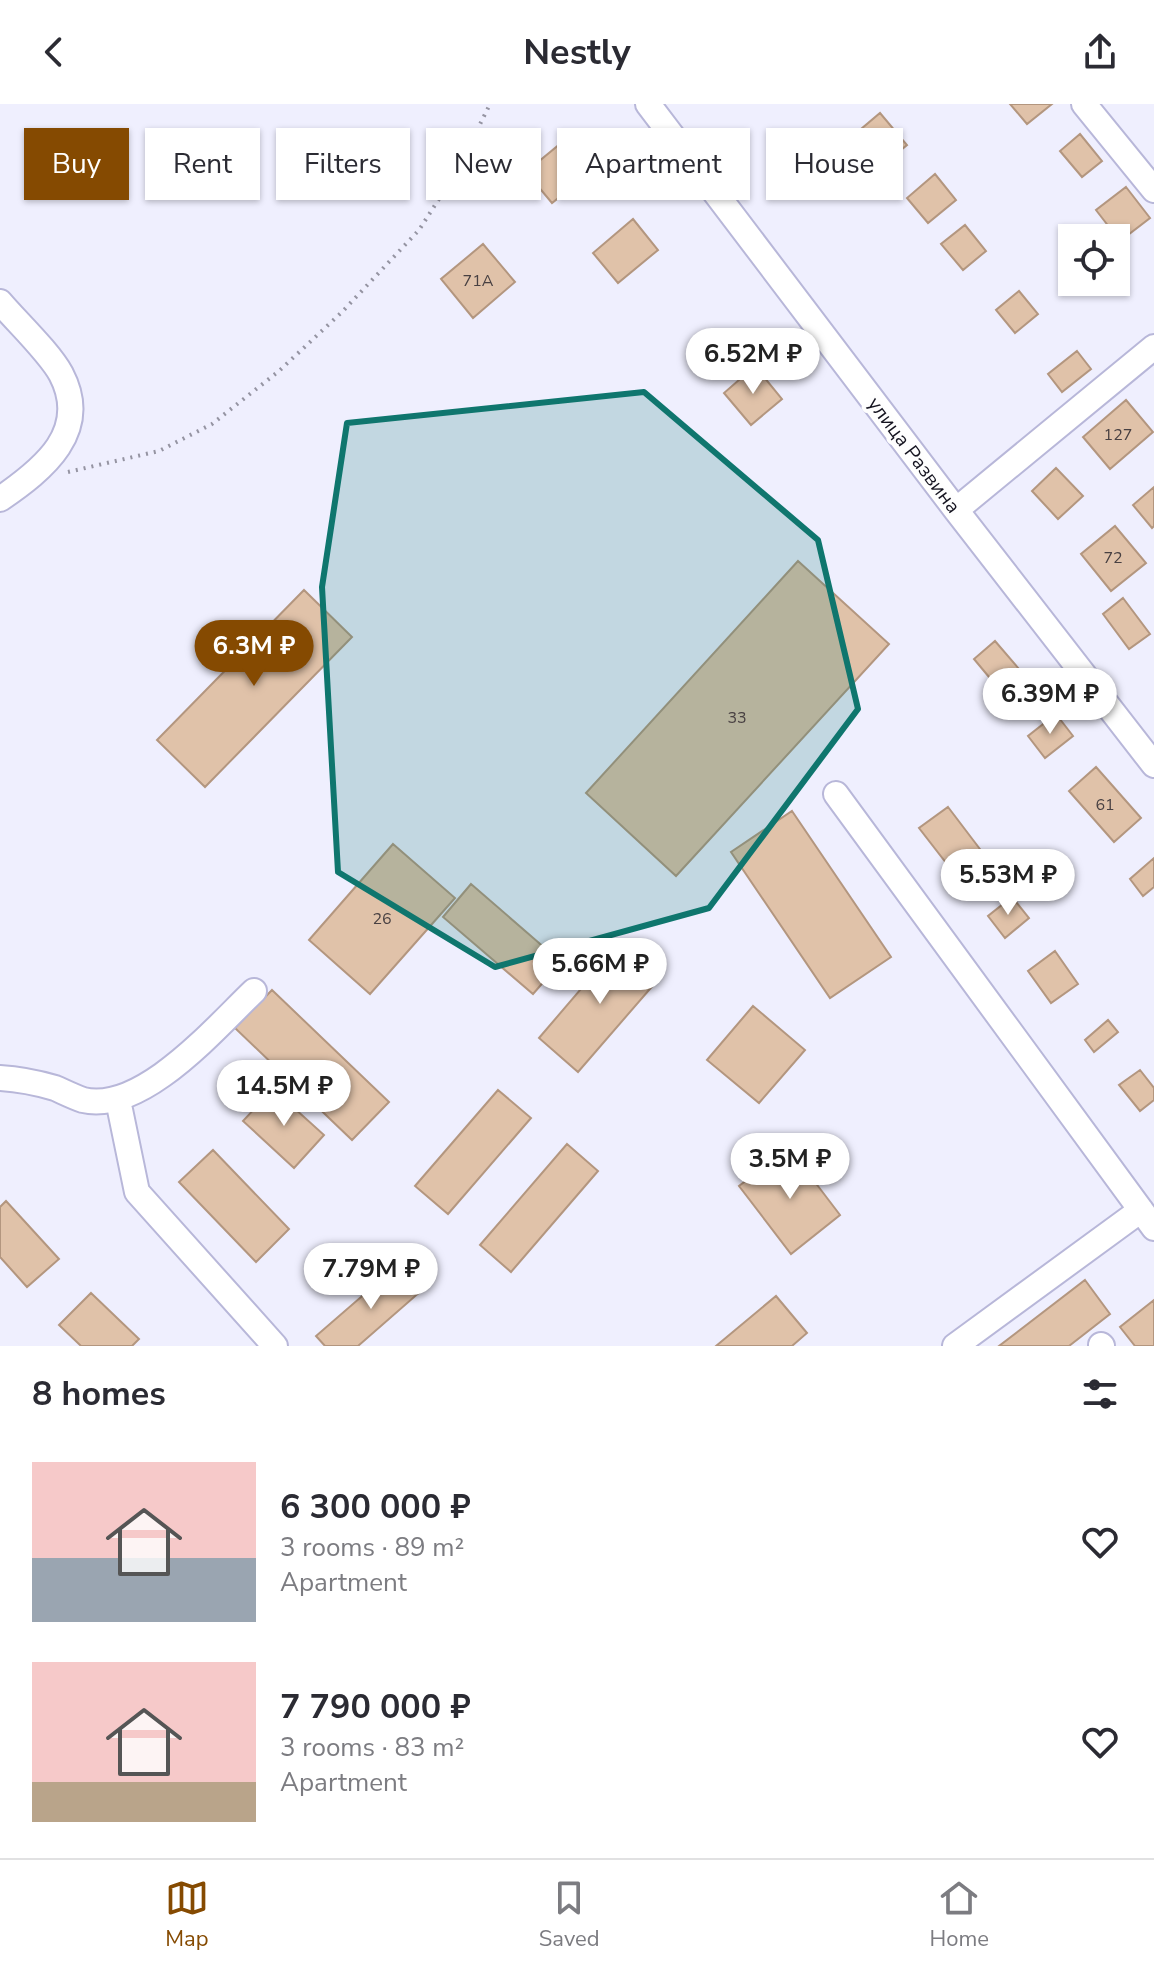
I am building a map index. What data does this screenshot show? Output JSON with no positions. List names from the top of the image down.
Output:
{
  "streets": {
    "street": ["улица Развина"]
  },
  "house_numbers": [
    "71А",
    "127",
    "72",
    "33",
    "61",
    "26"
  ],
  "page": {
    "header": "Nestly",
    "chip": [
      "Buy",
      "Rent",
      "Filters",
      "New",
      "Apartment",
      "House"
    ],
    "price": [
      "6.52M ₽",
      "6.3M ₽",
      "6.39M ₽",
      "5.53M ₽",
      "5.66M ₽",
      "14.5M ₽",
      "3.5M ₽",
      "7.79M ₽"
    ],
    "heading": "8 homes",
    "list": [
      {
        "name": "6 300 000 ₽",
        "note": "3 rooms · 89 m² · Apartment"
      },
      {
        "name": "7 790 000 ₽",
        "note": "3 rooms · 83 m² · Apartment"
      }
    ],
    "tabs": ["Map", "Saved", "Home"]
  }
}
